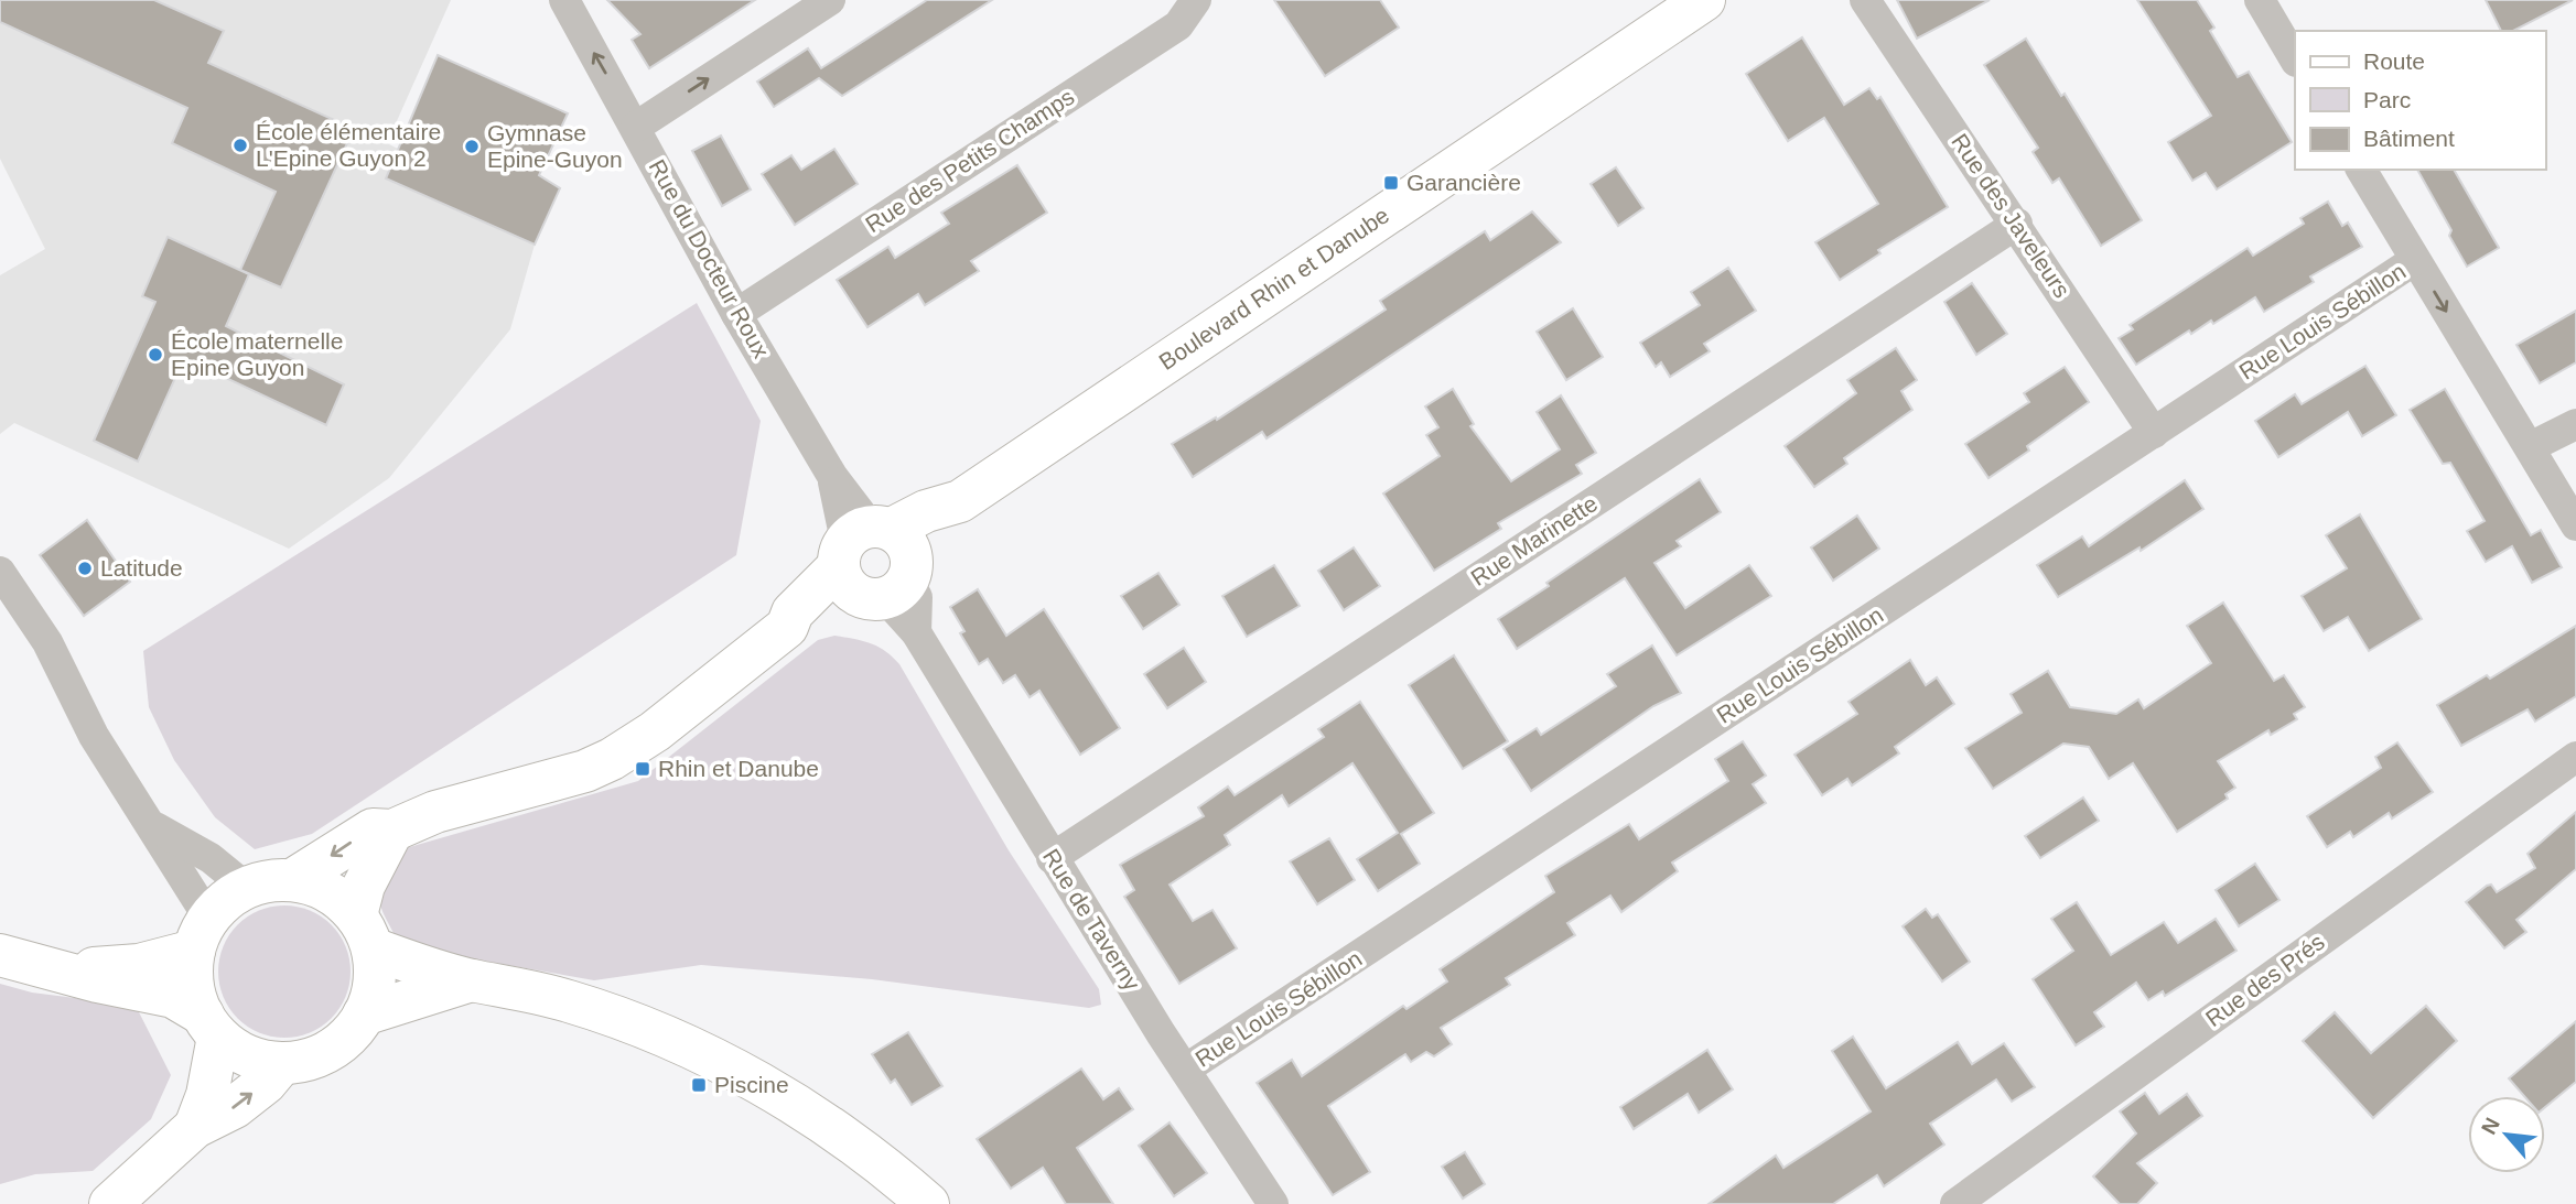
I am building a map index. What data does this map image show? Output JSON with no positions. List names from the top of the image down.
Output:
{
  "streets": {
    "main road": ["Boulevard Rhin et Danube"],
    "street": [
      "Rue des Petits Champs",
      "Rue des Javeleurs",
      "Rue du Docteur Roux",
      "Rue Louis Sébillon",
      "Rue Marinette",
      "Rue de Taverny",
      "Rue des Prés"
    ]
  },
  "crossings": [
    ["Rue des Petits Champs", "Rue du Docteur Roux"],
    ["Rue des Javeleurs", "Rue Louis Sébillon"],
    ["Rue des Javeleurs", "Rue Marinette"],
    ["Rue du Docteur Roux", "Boulevard Rhin et Danube"],
    ["Rue du Docteur Roux", "Rue de Taverny"],
    ["Boulevard Rhin et Danube", "Rue de Taverny"],
    ["Rue Louis Sébillon", "Rue de Taverny"],
    ["Rue Marinette", "Rue de Taverny"]
  ],
  "places": {
    "other": [
      "École élémentaire L'Epine Guyon 2",
      "Gymnase Epine-Guyon",
      "École maternelle Epine Guyon",
      "Latitude"
    ],
    "transit": ["Garancière", "Rhin et Danube", "Piscine"]
  },
  "legend": ["Route", "Parc", "Bâtiment"],
  "north": "top left"
}
